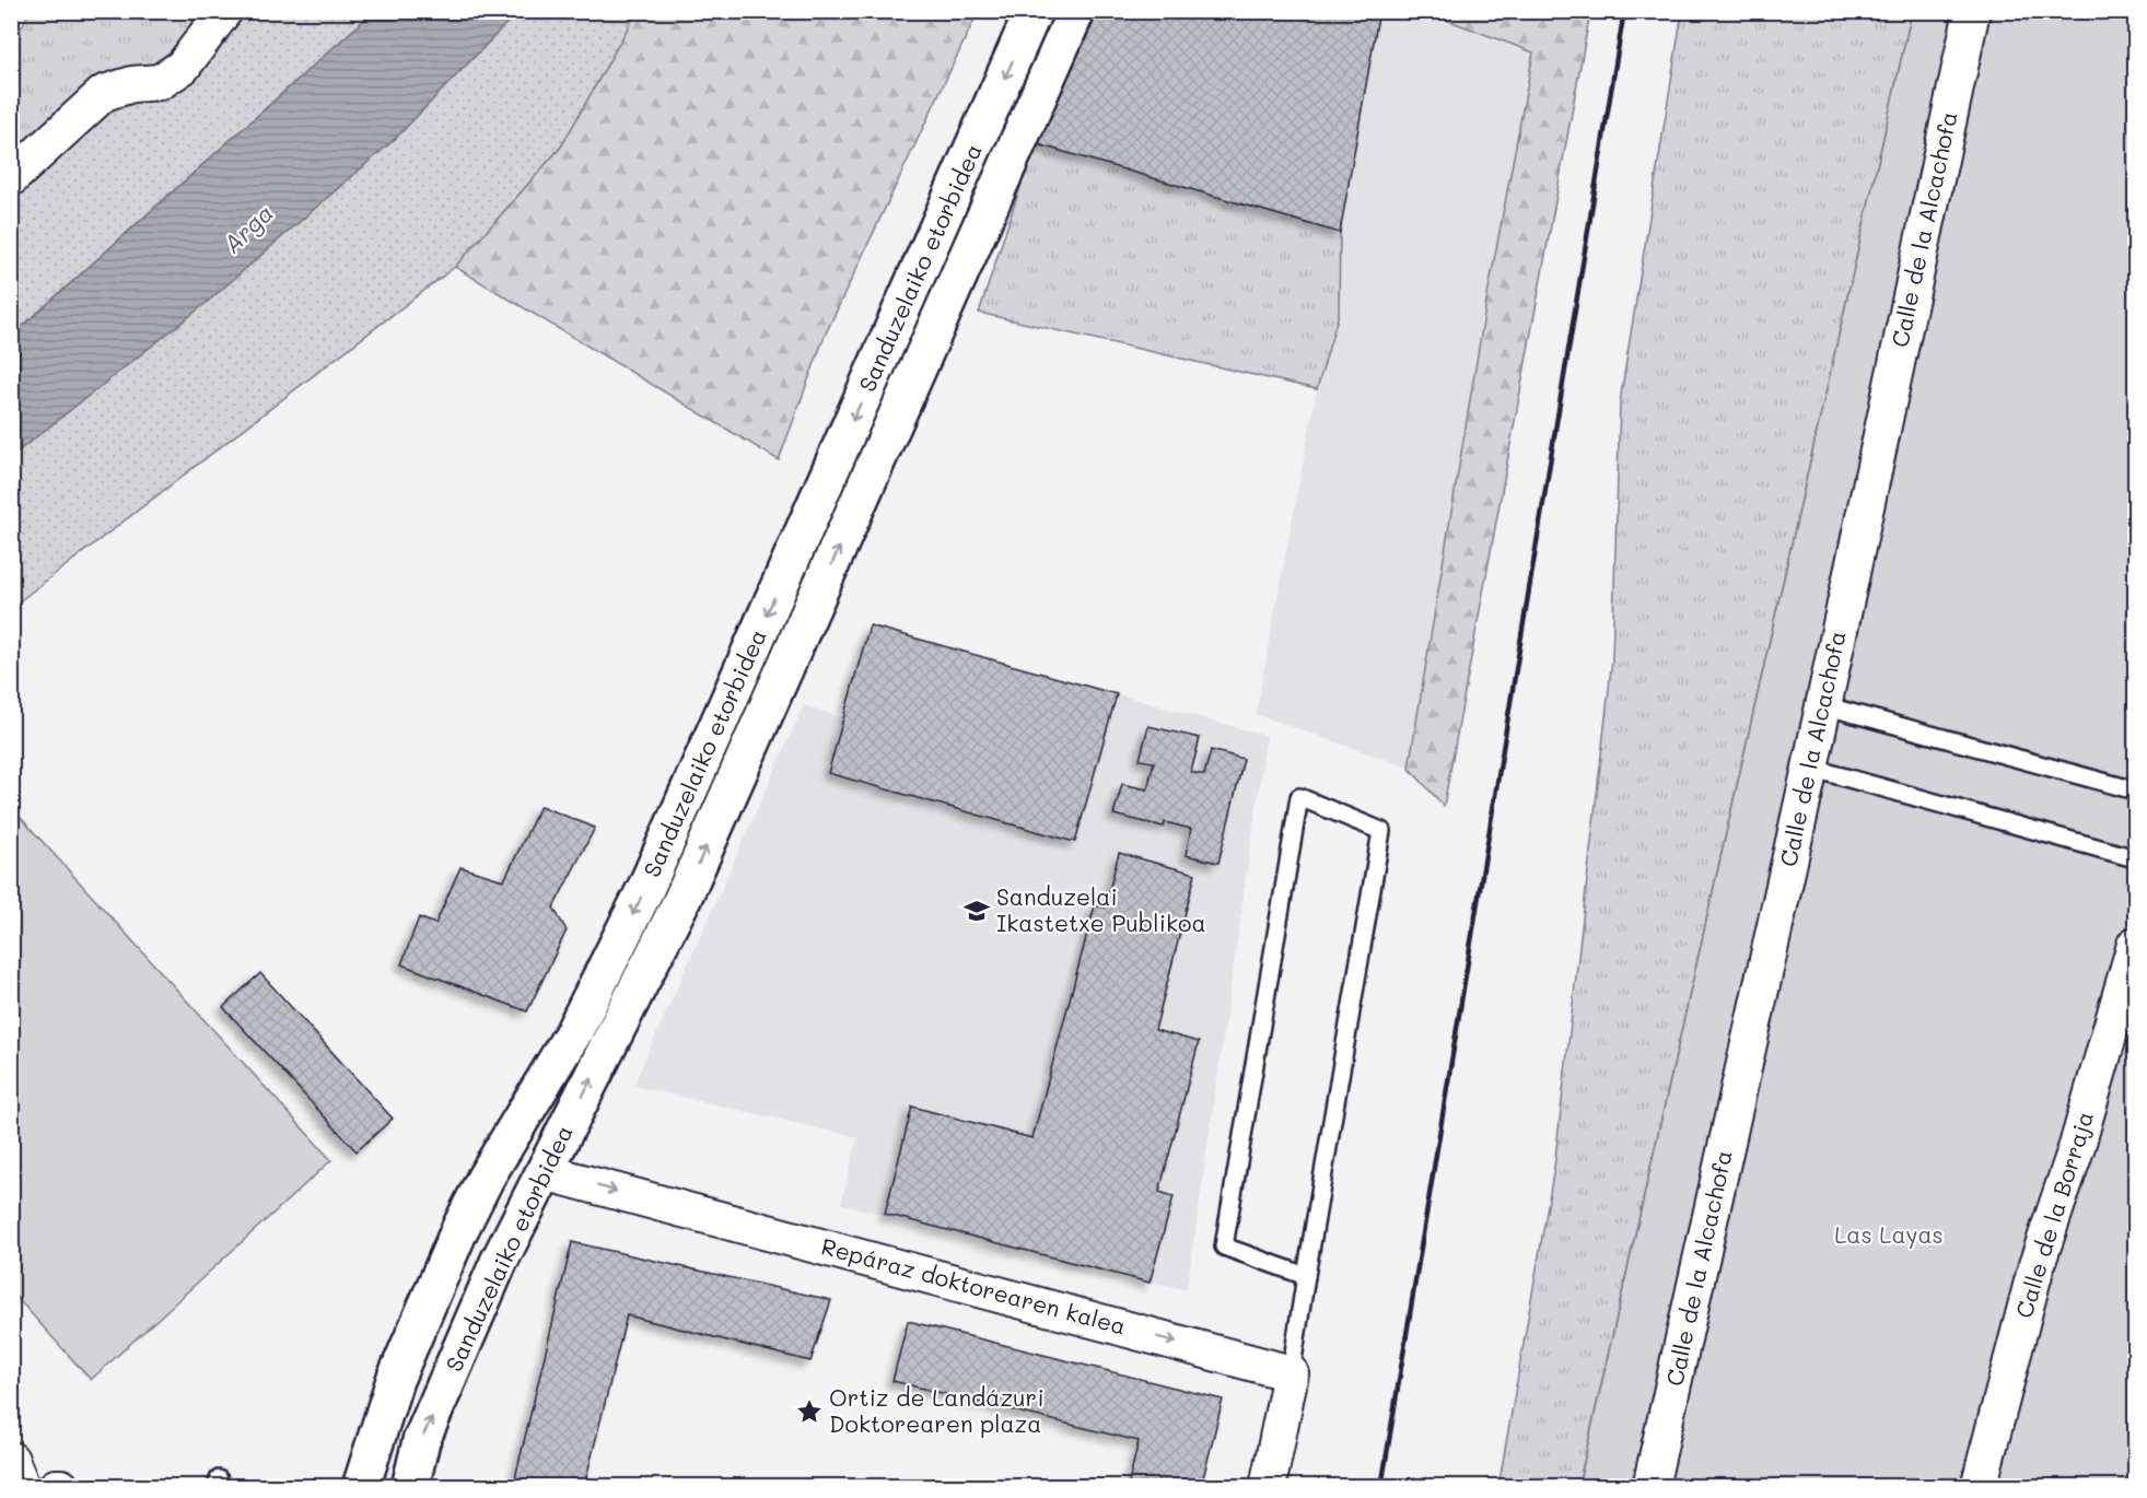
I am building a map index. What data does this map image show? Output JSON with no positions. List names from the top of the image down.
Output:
{
  "streets": {
    "main road": ["Sanduzelaiko etorbidea"],
    "street": ["Calle de la Alcachofa", "Calle de la Borraja", "Repáraz doktorearen kalea"]
  },
  "crossings": [
    ["Sanduzelaiko etorbidea", "Repáraz doktorearen kalea"]
  ],
  "one_way": ["Repáraz doktorearen kalea"],
  "water": ["Arga"],
  "parks": ["Las Layas"],
  "places": {
    "school or university": ["Sanduzelai Ikastetxe Publikoa"],
    "place": ["Ortiz de Landázuri Doktorearen plaza"]
  }
}
